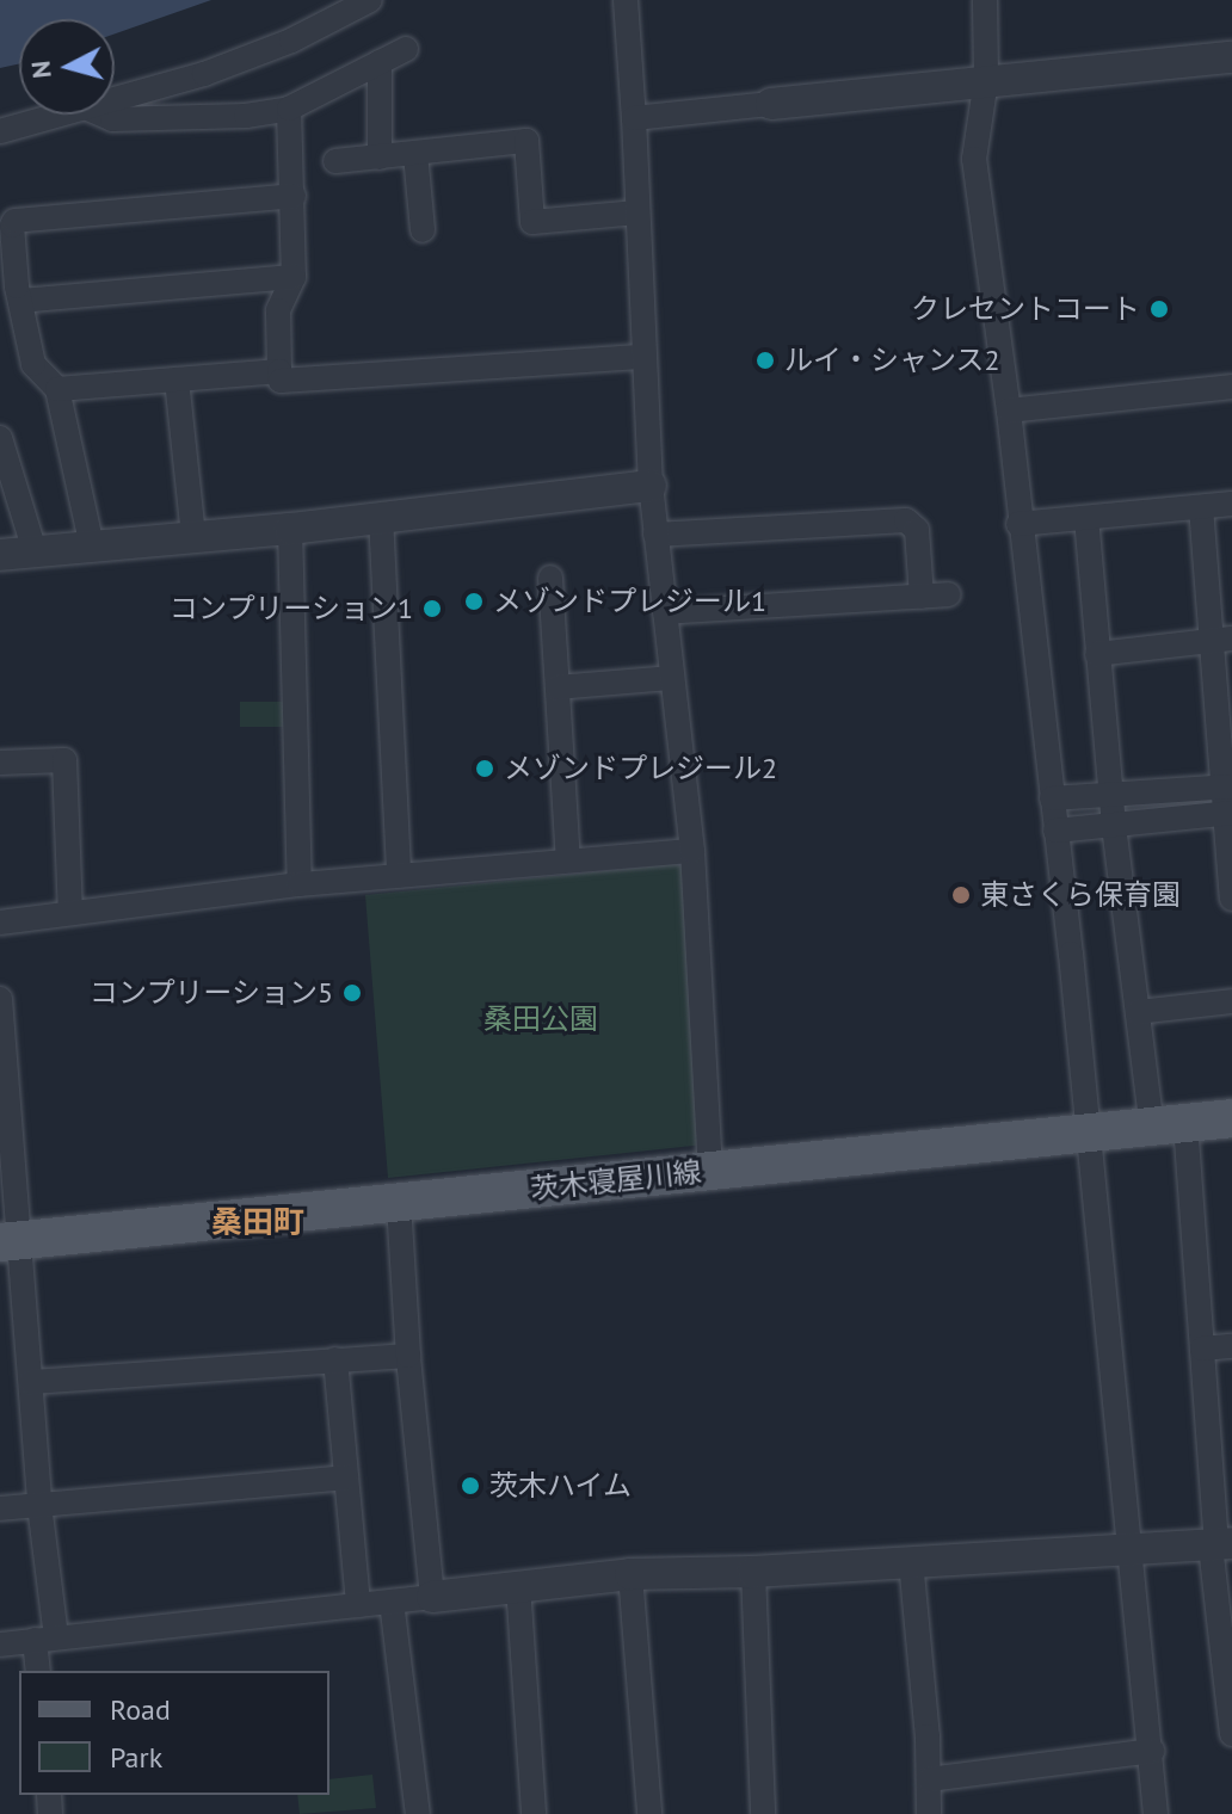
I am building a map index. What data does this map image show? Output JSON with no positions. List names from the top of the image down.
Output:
{
  "streets": {
    "main road": ["茨木寝屋川線"]
  },
  "districts": ["桑田町"],
  "parks": ["桑田公園"],
  "places": [
    "クレセントコート",
    "ルイ・シャンス2",
    "メゾンドプレジール1",
    "コンプリーション1",
    "メゾンドプレジール2",
    "東さくら保育園",
    "コンプリーション5",
    "茨木ハイム"
  ],
  "legend": ["Road", "Park"],
  "north": "left"
}
